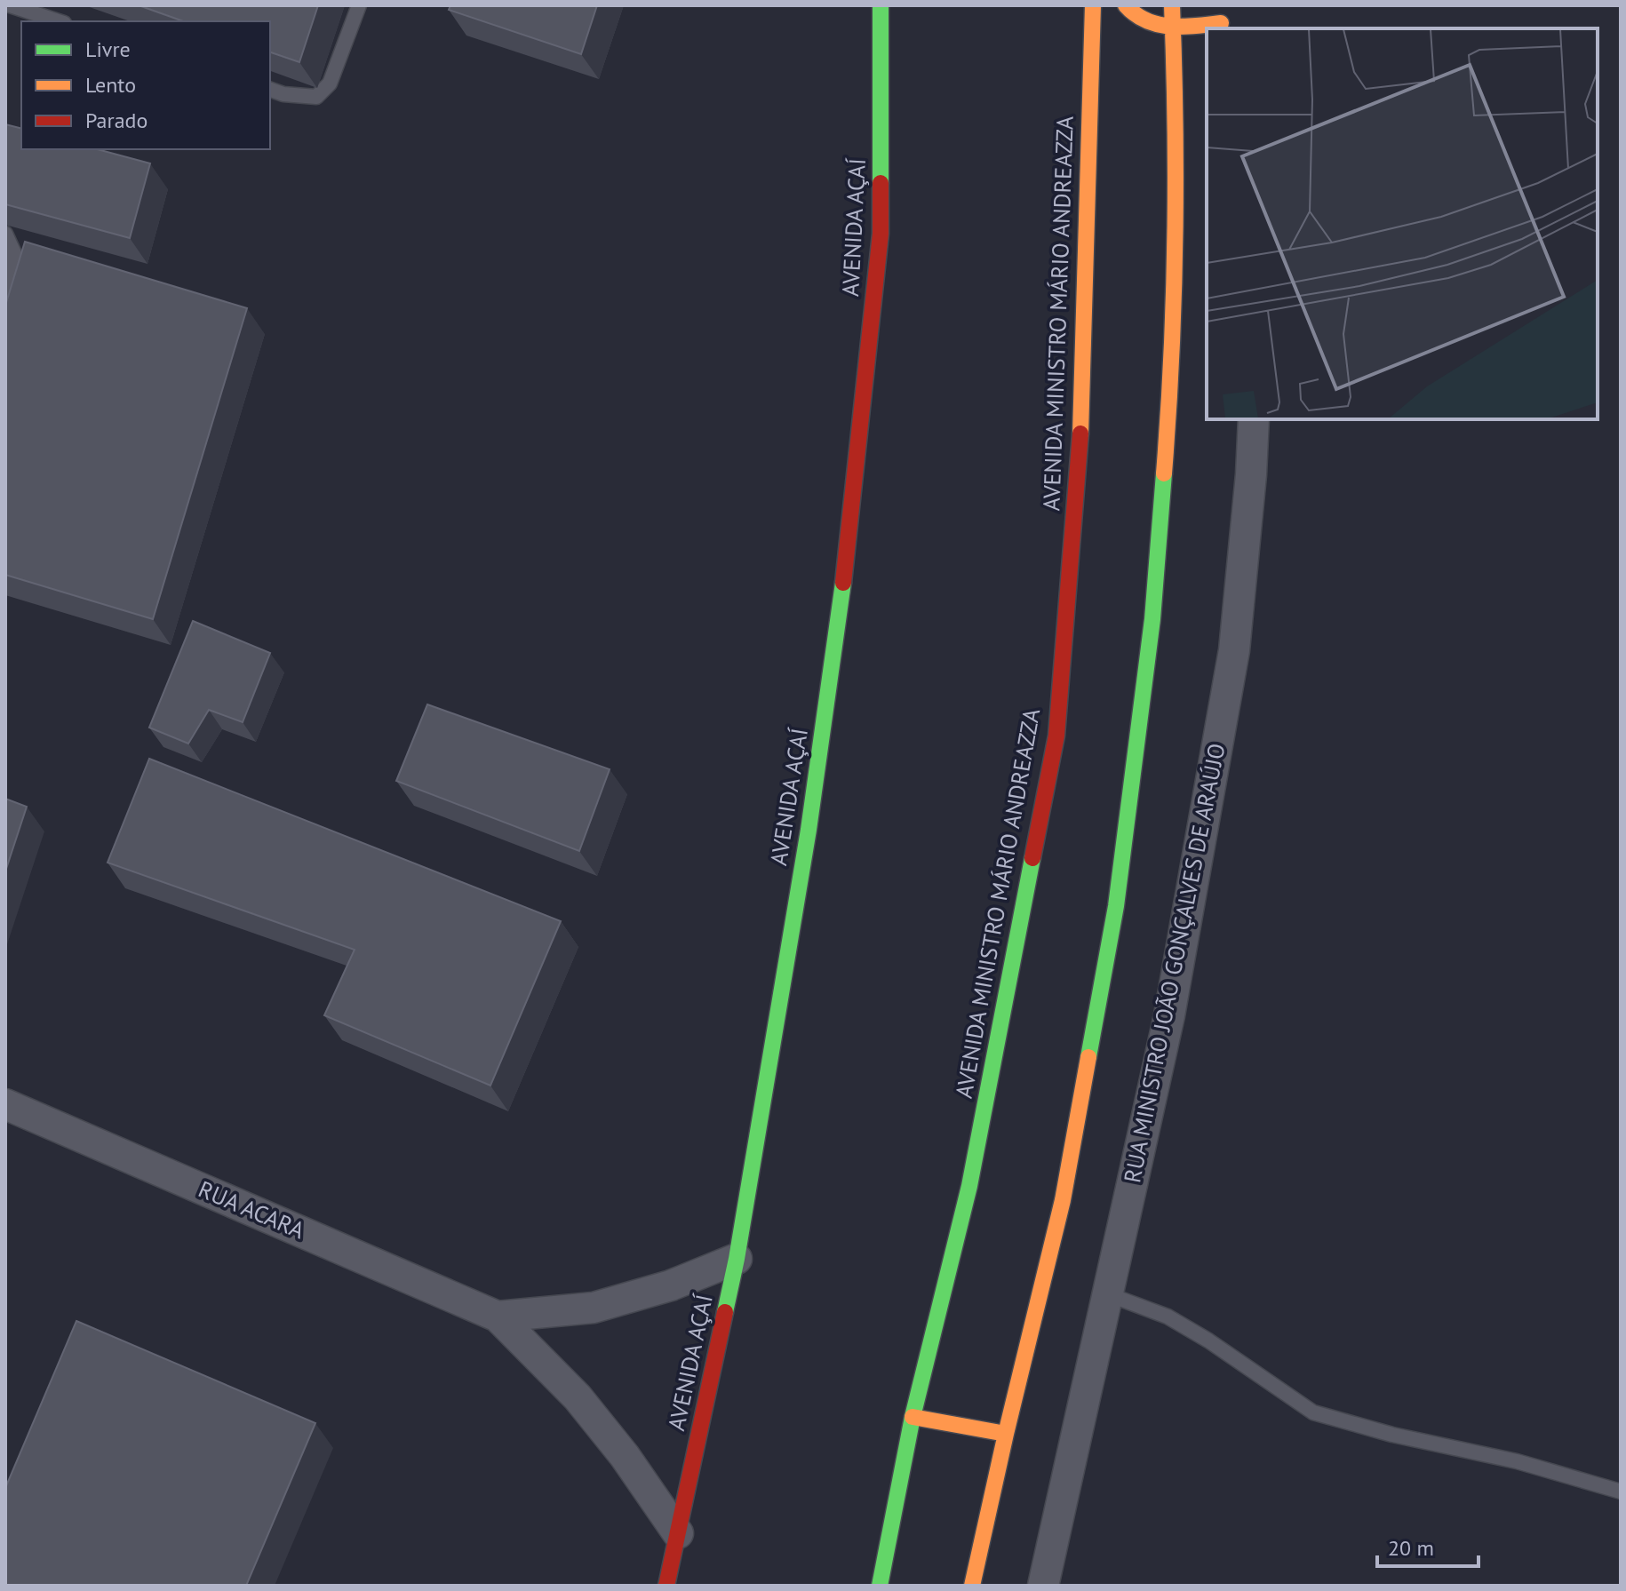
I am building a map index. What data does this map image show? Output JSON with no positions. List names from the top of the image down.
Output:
{
  "streets": {
    "main road": ["AVENIDA AÇAÍ", "AVENIDA MINISTRO MÁRIO ANDREAZZA"],
    "street": ["RUA MINISTRO JOÃO GONÇALVES DE ARAÚJO", "RUA ACARA"]
  },
  "crossings": [
    ["AVENIDA AÇAÍ", "RUA ACARA"]
  ],
  "legend": ["Livre", "Lento", "Parado"],
  "scale_bar": "20 m"
}
